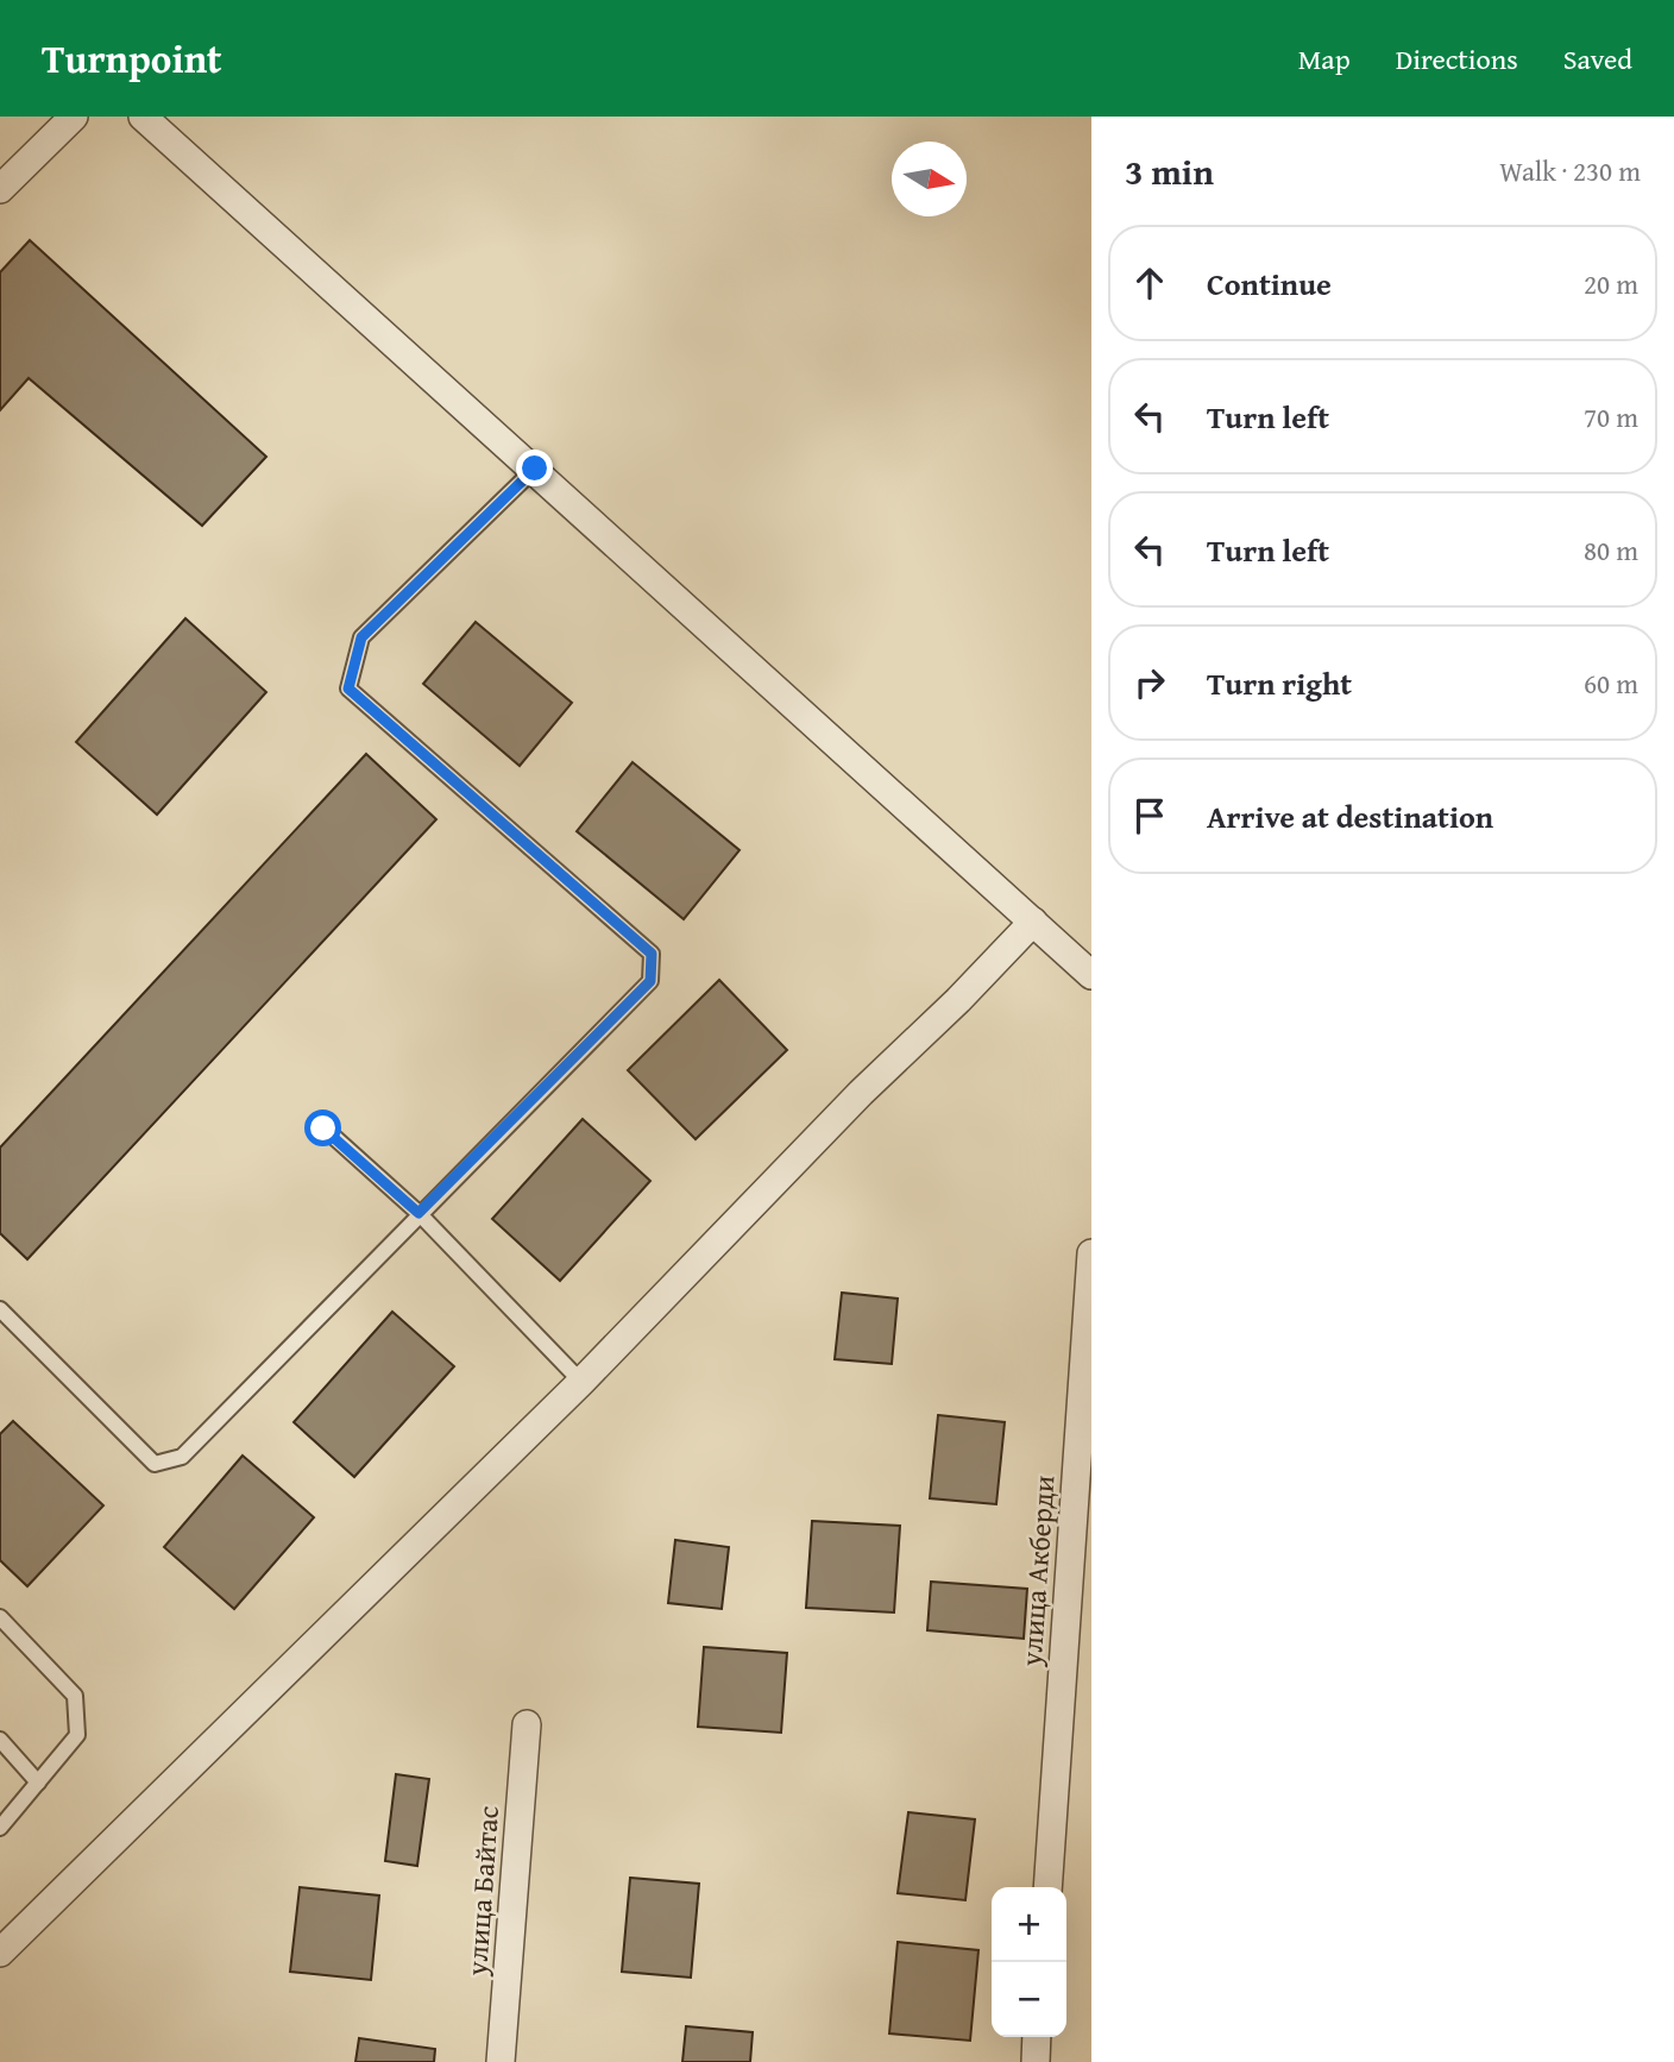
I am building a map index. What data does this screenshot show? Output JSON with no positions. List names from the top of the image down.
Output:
{
  "streets": {
    "street": ["улица Акберди", "улица Байтас"]
  },
  "north": "right",
  "page": {
    "header": "Turnpoint",
    "nav": ["Map", "Directions", "Saved"],
    "heading": ["3 min", "Walk · 230 m"],
    "list": [
      ["Continue", "20 m"],
      ["Turn left", "70 m"],
      ["Turn left", "80 m"],
      ["Turn right", "60 m"],
      "Arrive at destination"
    ],
    "map_buttons": ["+", "−"]
  }
}
